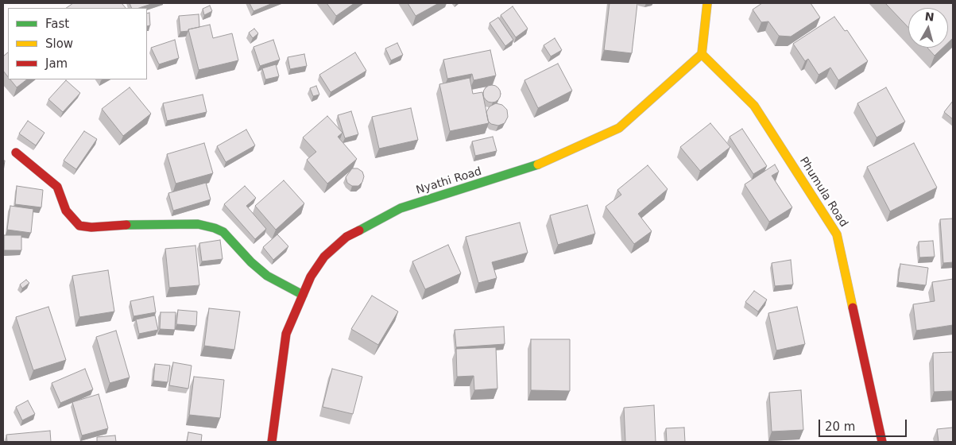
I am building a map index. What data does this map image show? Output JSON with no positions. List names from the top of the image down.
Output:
{
  "streets": {
    "street": ["Nyathi Road", "Phumula Road"]
  },
  "crossings": [
    ["Nyathi Road", "Phumula Road"]
  ],
  "legend": ["Fast", "Slow", "Jam"],
  "scale_bar": "20 m",
  "north": "top"
}
